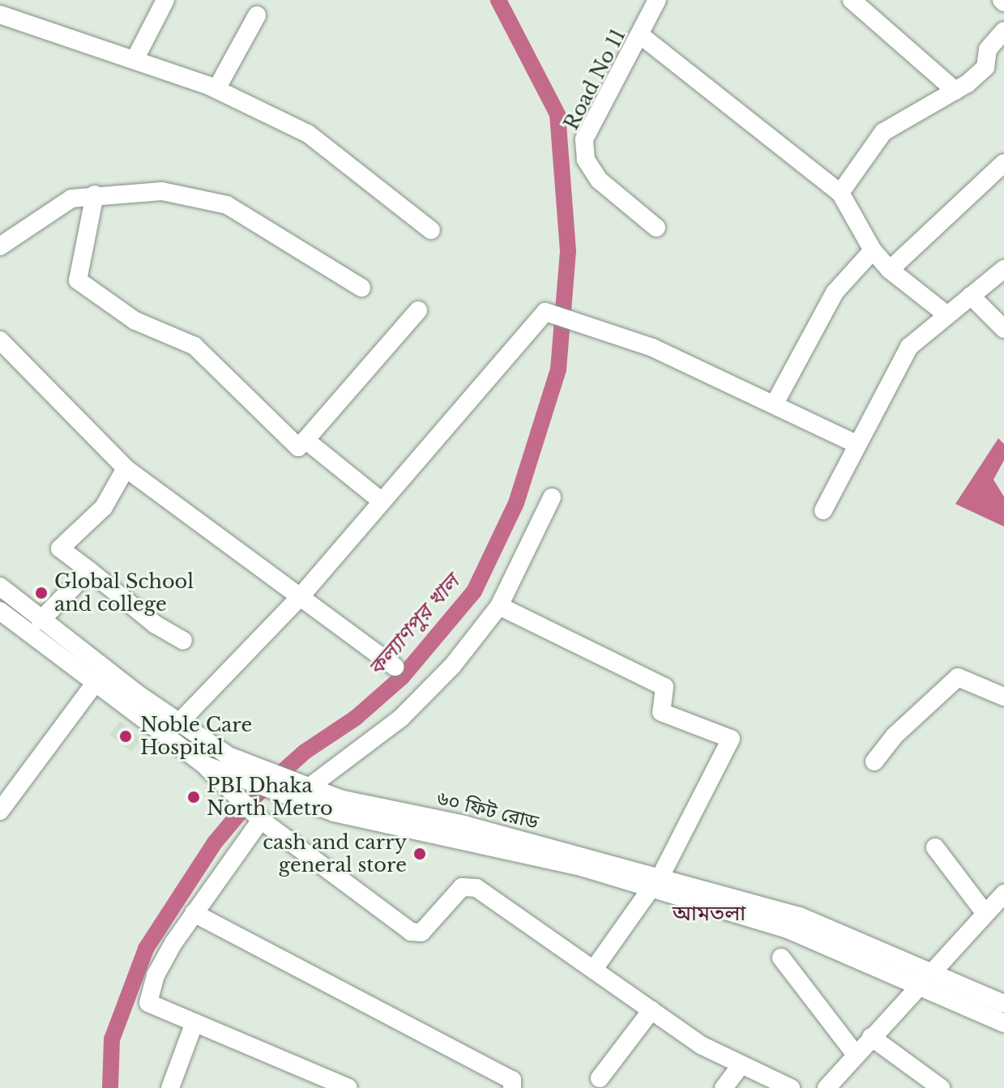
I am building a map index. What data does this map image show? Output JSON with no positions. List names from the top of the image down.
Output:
{
  "streets": {
    "street": ["Road No 11", "৬০ ফিট রোড"]
  },
  "districts": ["আমতলা"],
  "water": ["কল্যাণপুর খাল"],
  "places": [
    "Global School and college",
    "Noble Care Hospital",
    "PBI Dhaka North Metro",
    "cash and carry general store"
  ]
}
